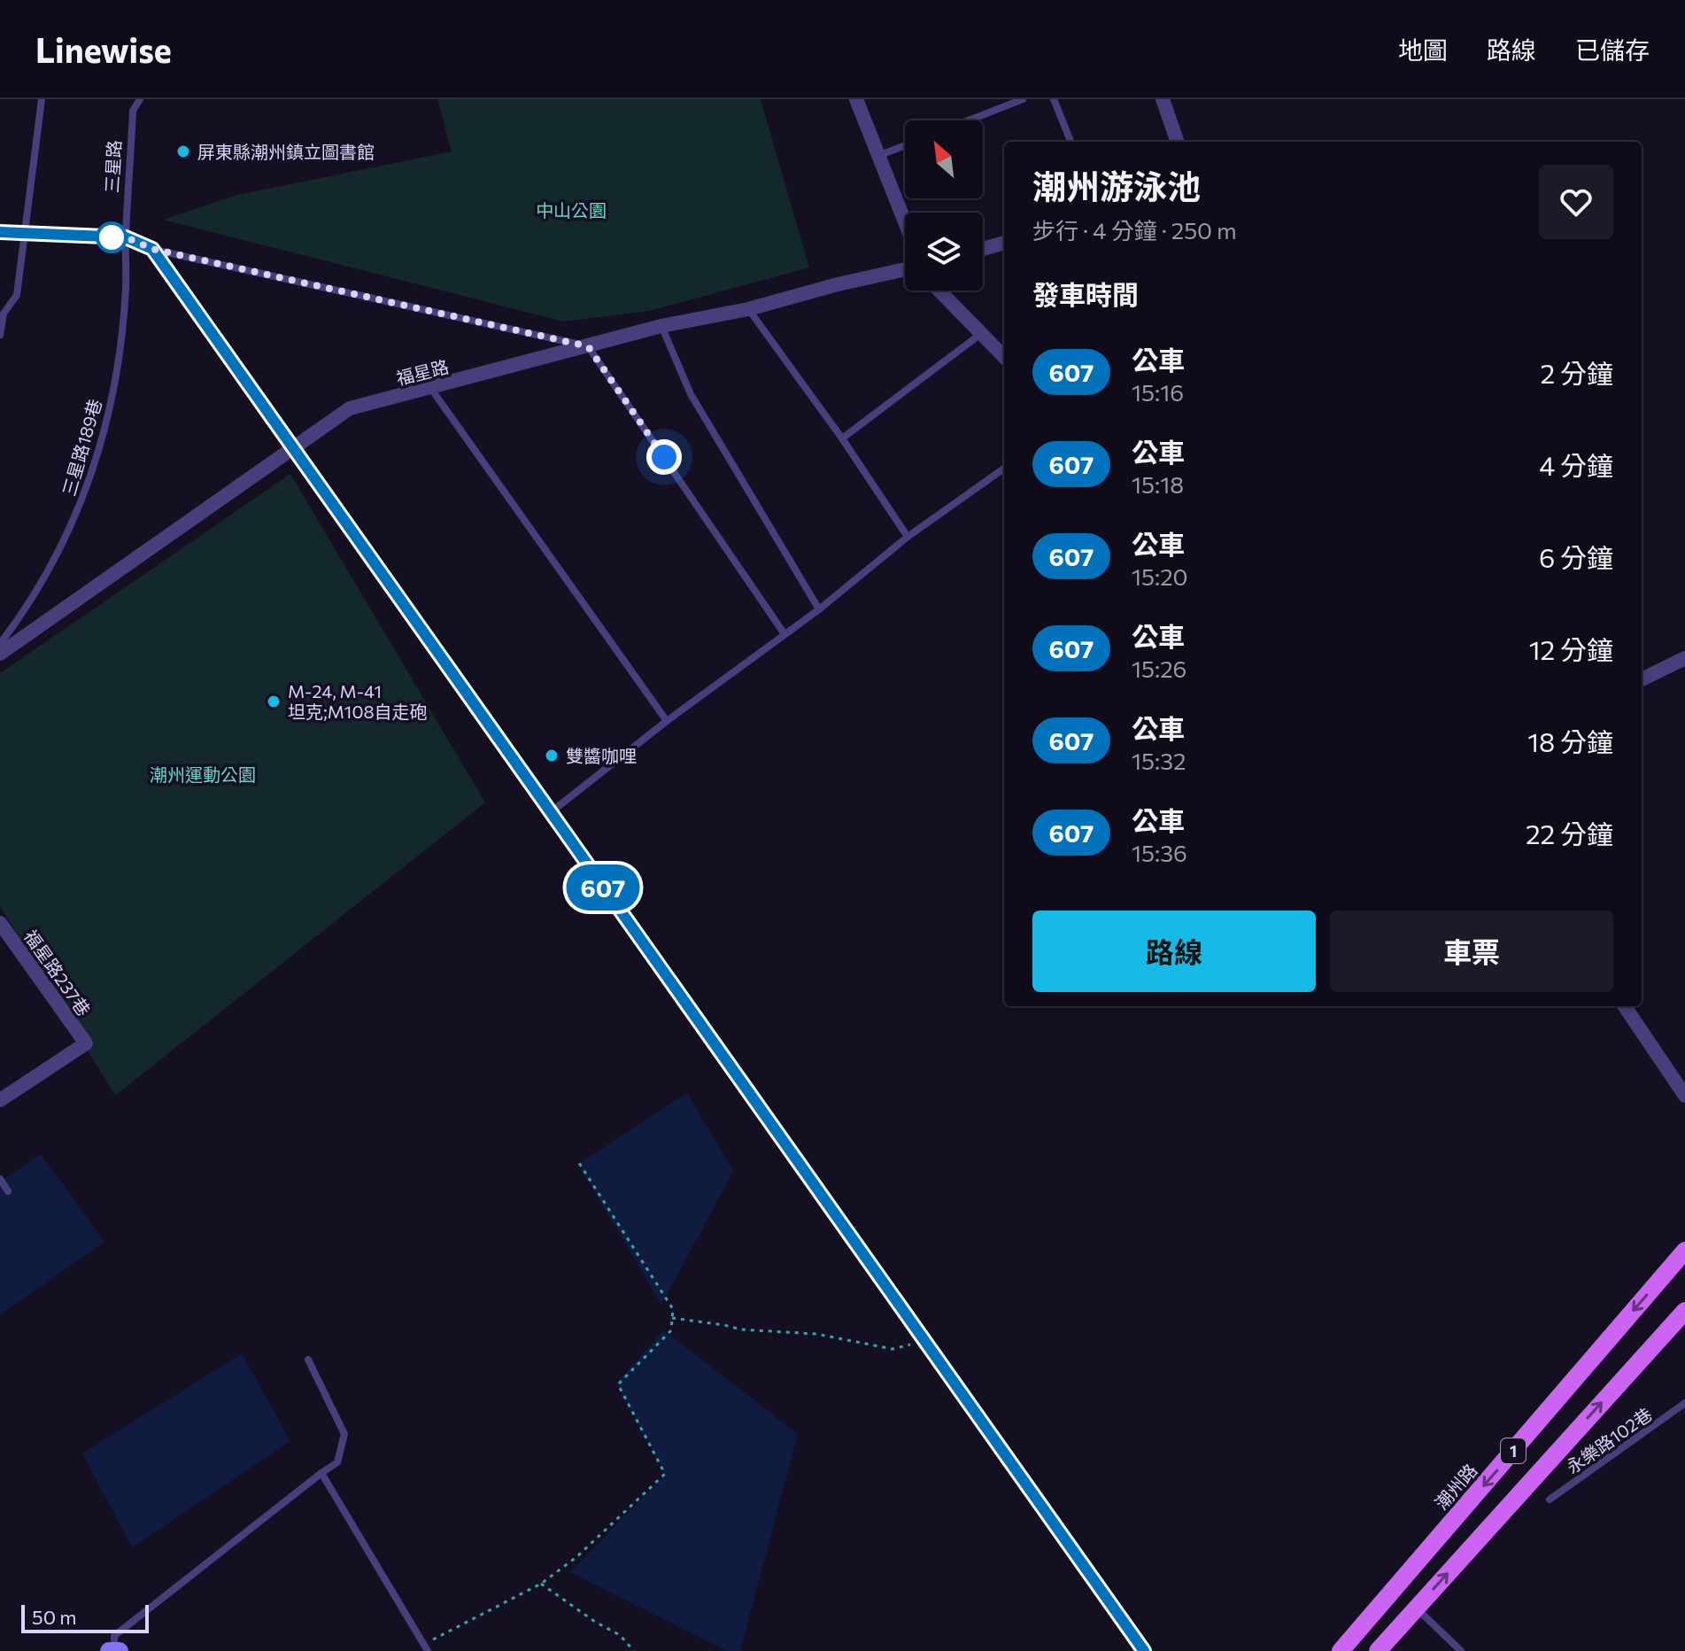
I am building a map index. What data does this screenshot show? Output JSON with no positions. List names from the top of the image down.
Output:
{
  "streets": {
    "main road": ["1", "潮州路"],
    "street": ["福星路", "福星路237巷"],
    "lane": ["三星路", "三星路189巷", "永樂路102巷"]
  },
  "crossings": [
    ["三星路", "三星路189巷"]
  ],
  "parks": ["中山公園", "潮州運動公園"],
  "places": ["屏東縣潮州鎮立圖書館", "M-24, M-41 坦克;M108自走砲", "雙醬咖哩"],
  "lines": ["bus line 607"],
  "scale_bar": "50 m",
  "north": "top left",
  "page": {
    "header": "Linewise",
    "nav": ["地圖", "路線", "已儲存"],
    "on_map": "607",
    "heading": [
      ["潮州游泳池", "步行 · 4 分鐘 · 250 m"],
      "發車時間"
    ],
    "list": [
      {
        "mark": "607",
        "name": "公車",
        "note": "15:16",
        "value": "2 分鐘"
      },
      {
        "mark": "607",
        "name": "公車",
        "note": "15:18",
        "value": "4 分鐘"
      },
      {
        "mark": "607",
        "name": "公車",
        "note": "15:20",
        "value": "6 分鐘"
      },
      {
        "mark": "607",
        "name": "公車",
        "note": "15:26",
        "value": "12 分鐘"
      },
      {
        "mark": "607",
        "name": "公車",
        "note": "15:32",
        "value": "18 分鐘"
      },
      {
        "mark": "607",
        "name": "公車",
        "note": "15:36",
        "value": "22 分鐘"
      }
    ],
    "buttons": ["路線", "車票"],
    "scale": "50 m"
  }
}
